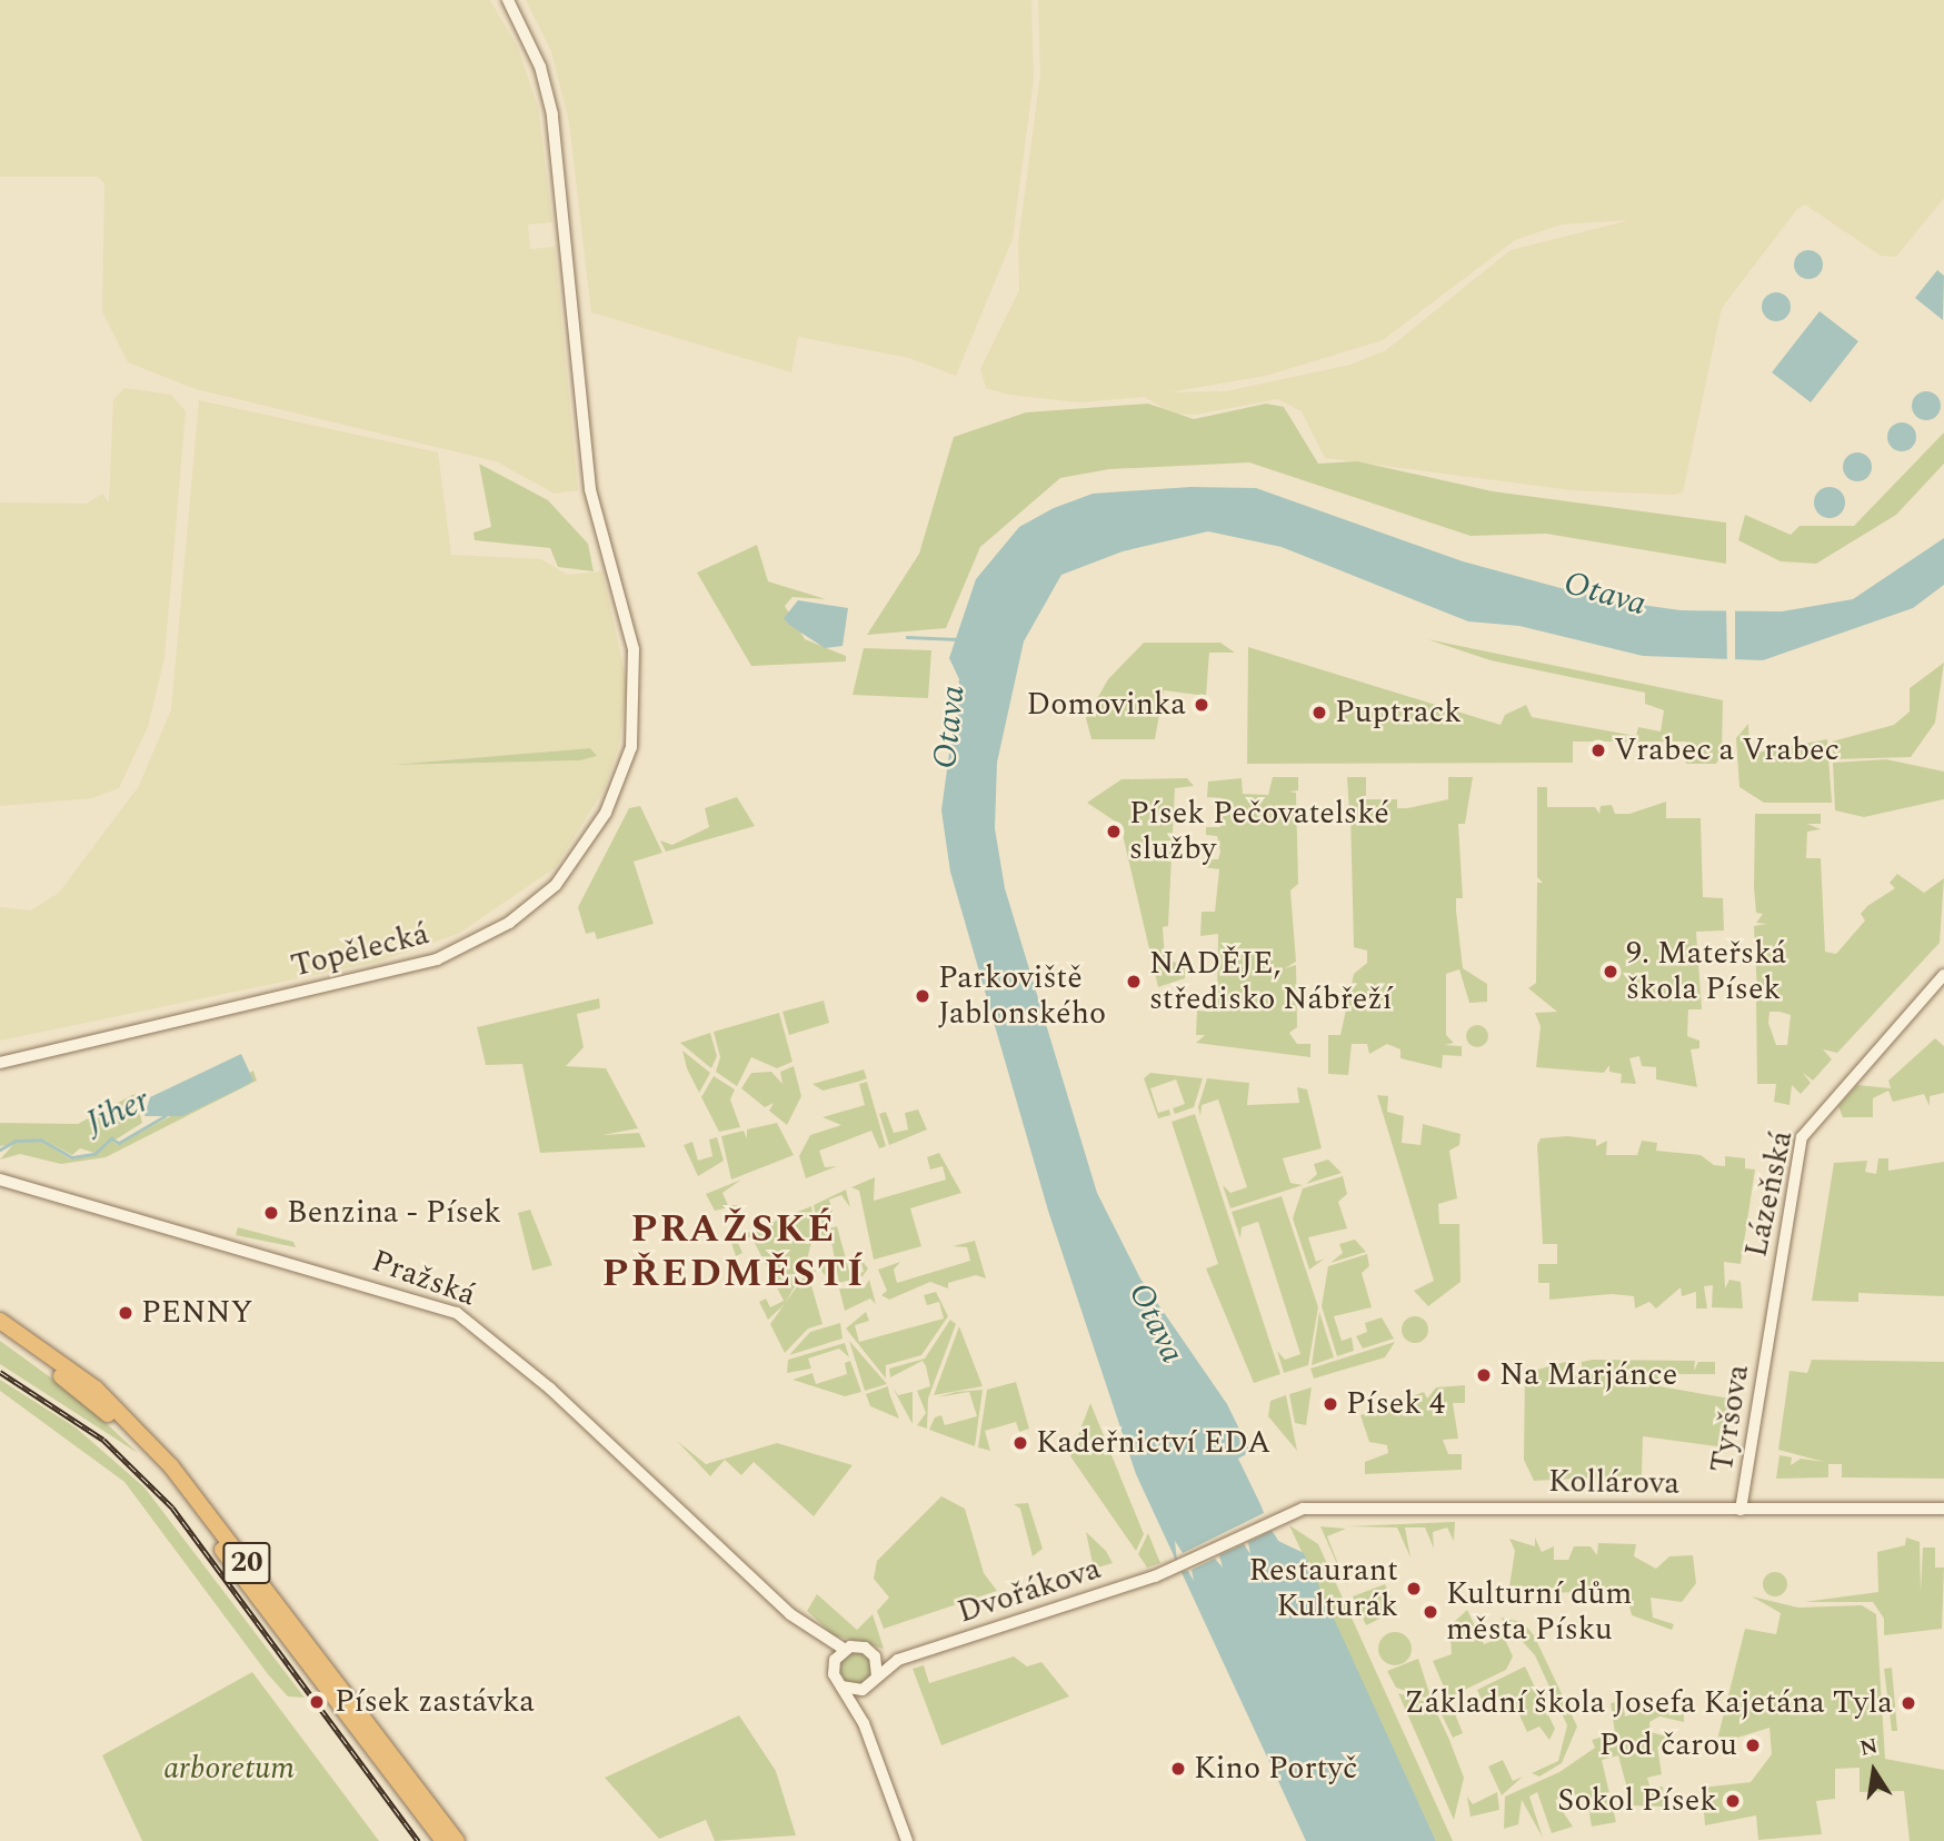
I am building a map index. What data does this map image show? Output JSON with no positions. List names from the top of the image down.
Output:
{
  "streets": {
    "highway": ["20"],
    "main road": ["Kollárova", "Dvořákova"],
    "street": [
      "Topělecká",
      "Lázeňská",
      "Pražská",
      "Tyršova"
    ]
  },
  "crossings": [
    ["Lázeňská", "Tyršova"],
    ["Pražská", "Dvořákova"],
    ["Tyršova", "Kollárova"],
    ["Kollárova", "Dvořákova"]
  ],
  "districts": ["PRAŽSKÉ PŘEDMĚSTÍ"],
  "water": ["Otava", "Jiher"],
  "parks": ["arboretum"],
  "places": [
    "Domovinka",
    "Puptrack",
    "Vrabec a Vrabec",
    "Písek Pečovatelské služby",
    "9. Mateřská škola Písek",
    "NADĚJE, středisko Nábřeží",
    "Parkoviště Jablonského",
    "Benzina - Písek",
    "PENNY",
    "Na Marjánce",
    "Písek 4",
    "Kadeřnictví EDA",
    "Restaurant Kulturák",
    "Kulturní dům města Písku",
    "Písek zastávka",
    "Základní škola Josefa Kajetána Tyla",
    "Pod čarou",
    "Kino Portyč",
    "Sokol Písek"
  ],
  "north": "top"
}
